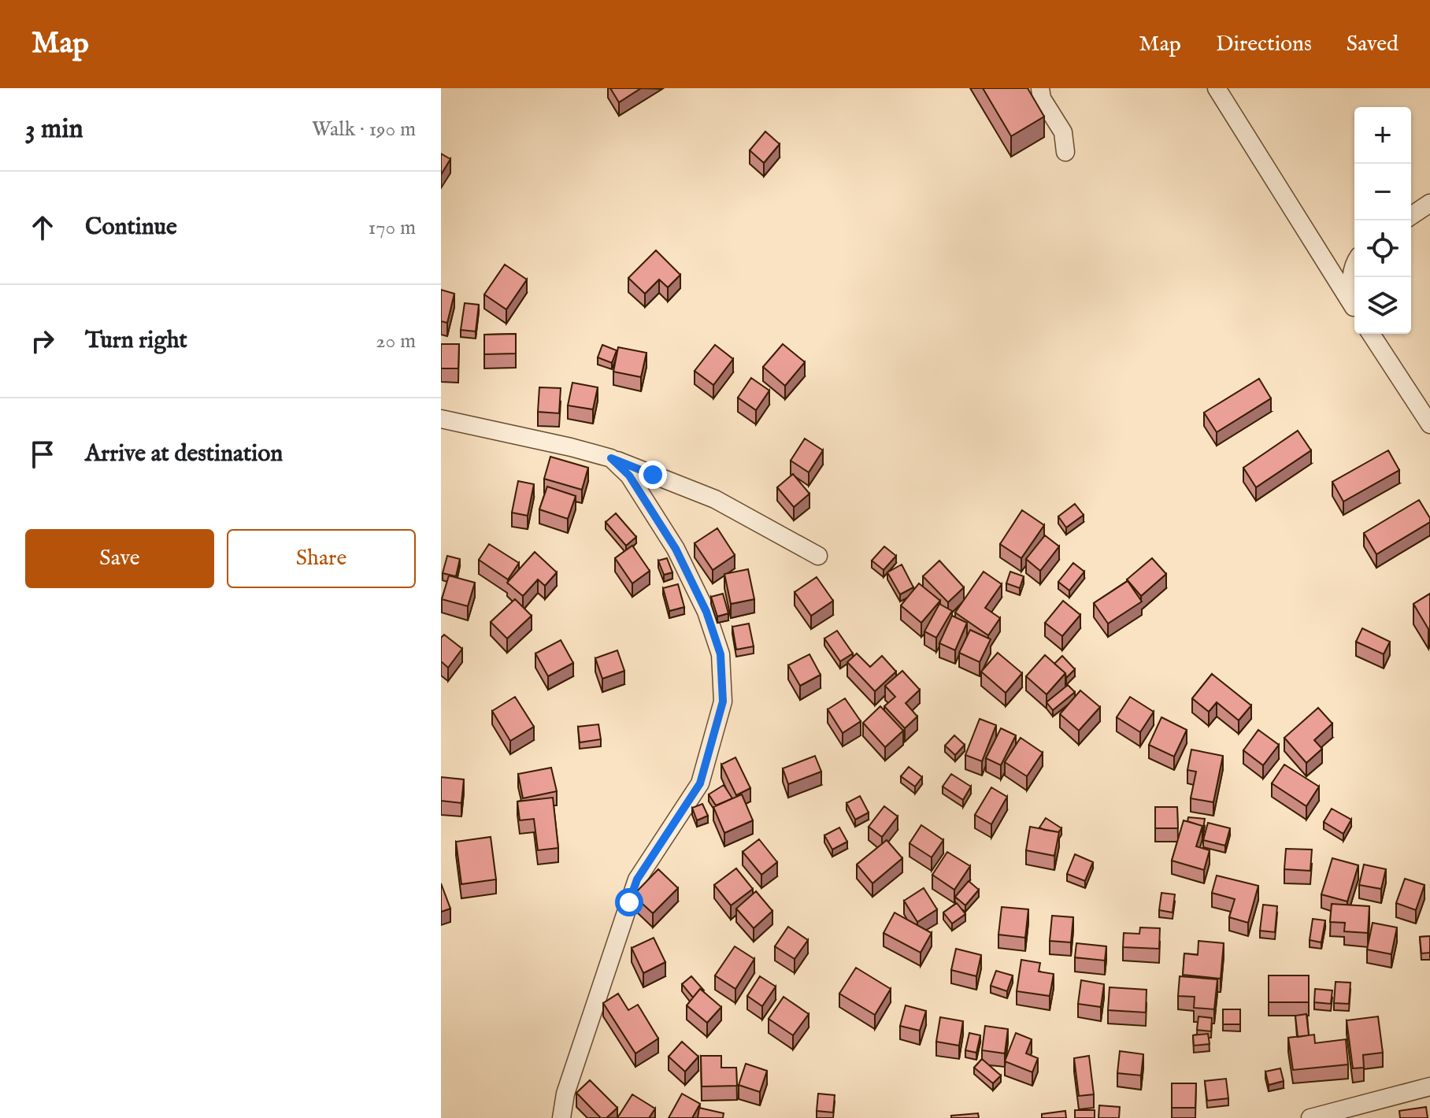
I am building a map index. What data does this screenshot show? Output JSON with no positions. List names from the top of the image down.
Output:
{
  "page": {
    "header": "Map",
    "nav": ["Map", "Directions", "Saved"],
    "heading": ["3 min", "Walk · 190 m"],
    "map_buttons": ["+", "−"],
    "list": [
      ["Continue", "170 m"],
      ["Turn right", "20 m"],
      "Arrive at destination"
    ],
    "buttons": ["Save", "Share"]
  }
}
